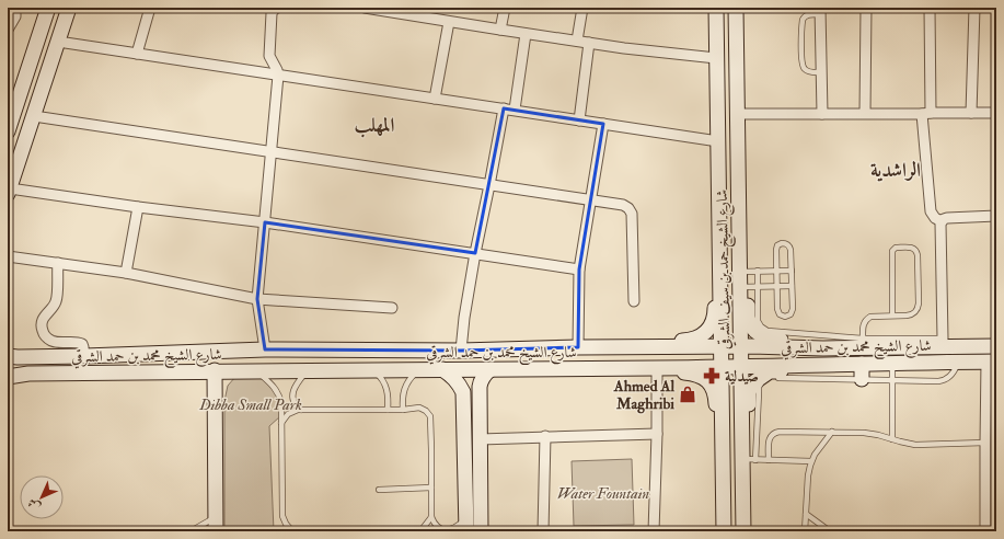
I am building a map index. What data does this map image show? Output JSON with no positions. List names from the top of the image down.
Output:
{
  "streets": {
    "main road": ["شارع الشيخ حمد بن سيف الشرقي", "شارع الشيخ محمد بن حمد الشرقي"]
  },
  "crossings": [
    ["شارع الشيخ حمد بن سيف الشرقي", "شارع الشيخ محمد بن حمد الشرقي"]
  ],
  "districts": ["المهلب", "الراشدية"],
  "parks": ["Dibba Small Park", "Water Fountain"],
  "places": {
    "pharmacy": ["صيدلية"],
    "shop": ["Ahmed Al Maghribi"]
  },
  "north": "bottom left"
}
